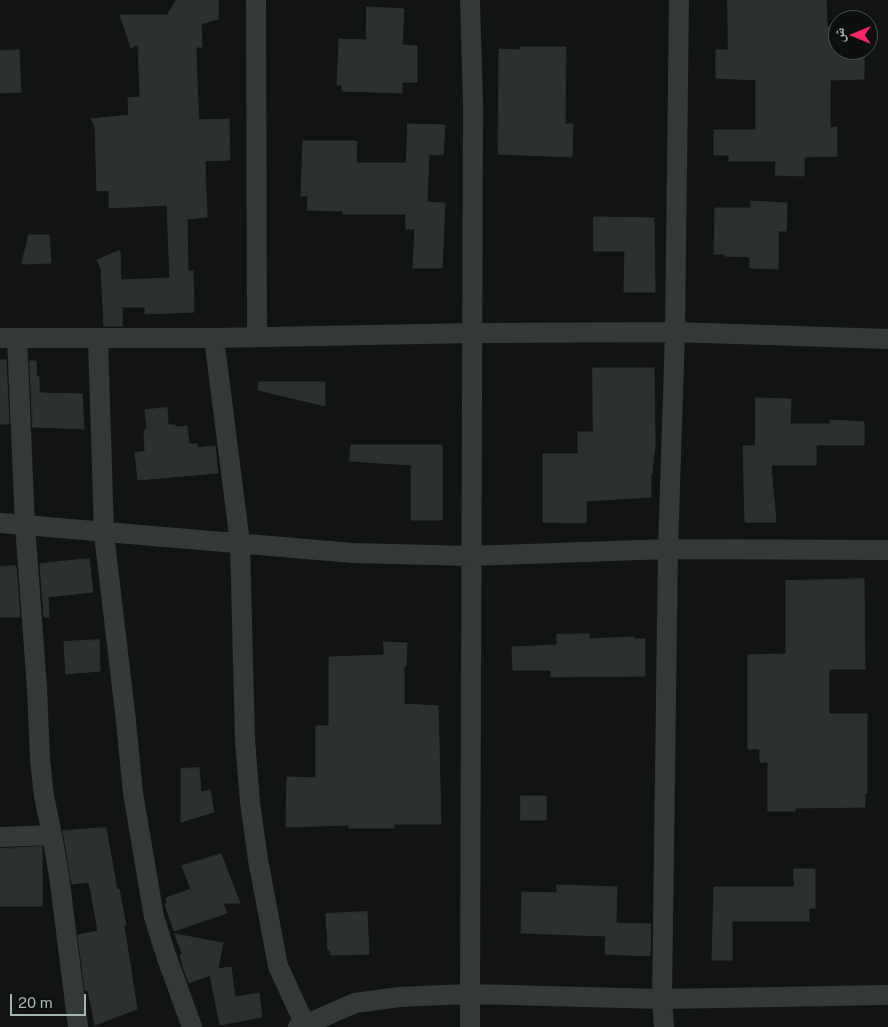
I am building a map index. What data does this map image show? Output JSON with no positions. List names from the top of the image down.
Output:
{
  "scale_bar": "20 m",
  "north": "left"
}
